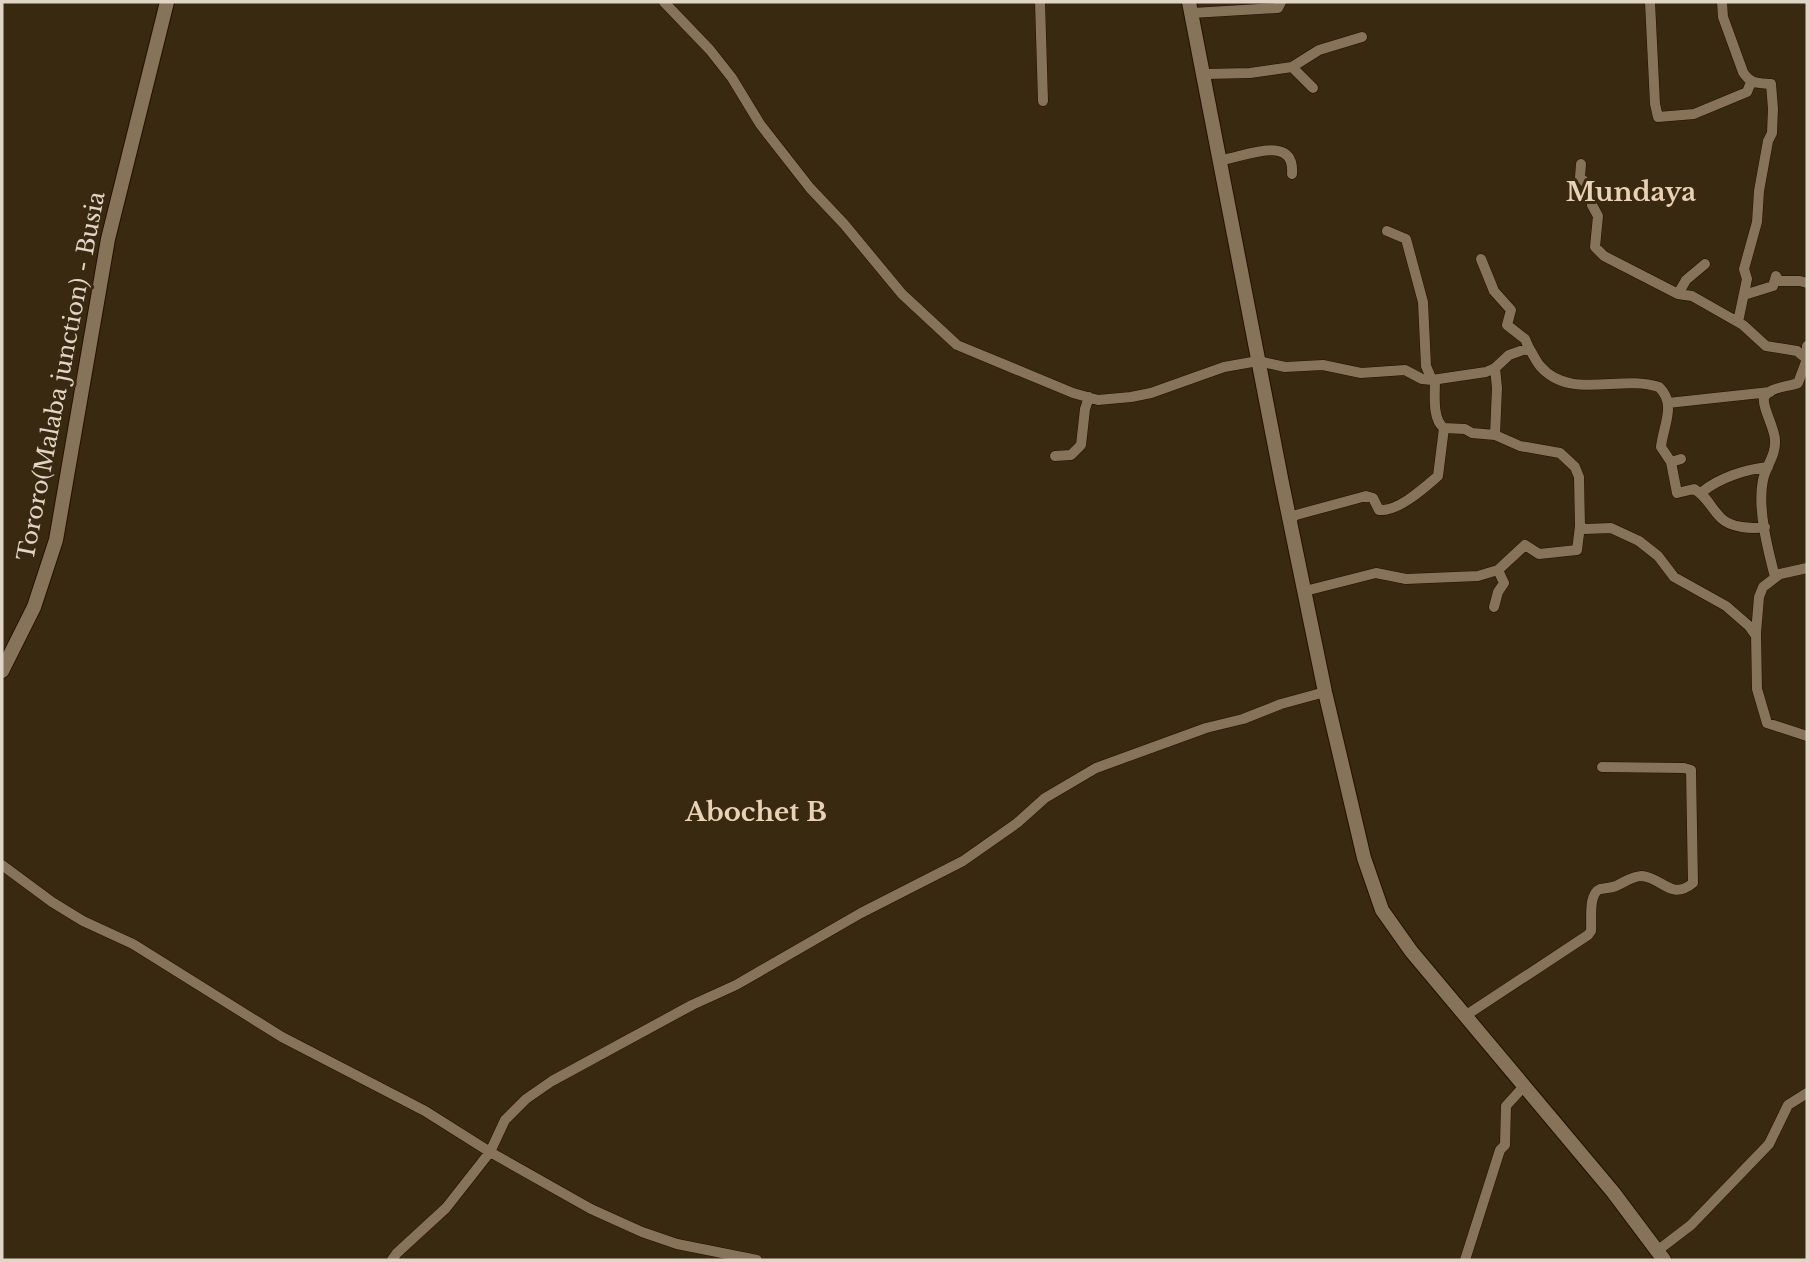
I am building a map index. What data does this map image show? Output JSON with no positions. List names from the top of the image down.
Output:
{
  "streets": {
    "main road": ["Tororo(Malaba junction) - Busia"]
  },
  "districts": ["Mundaya", "Abochet B"]
}
